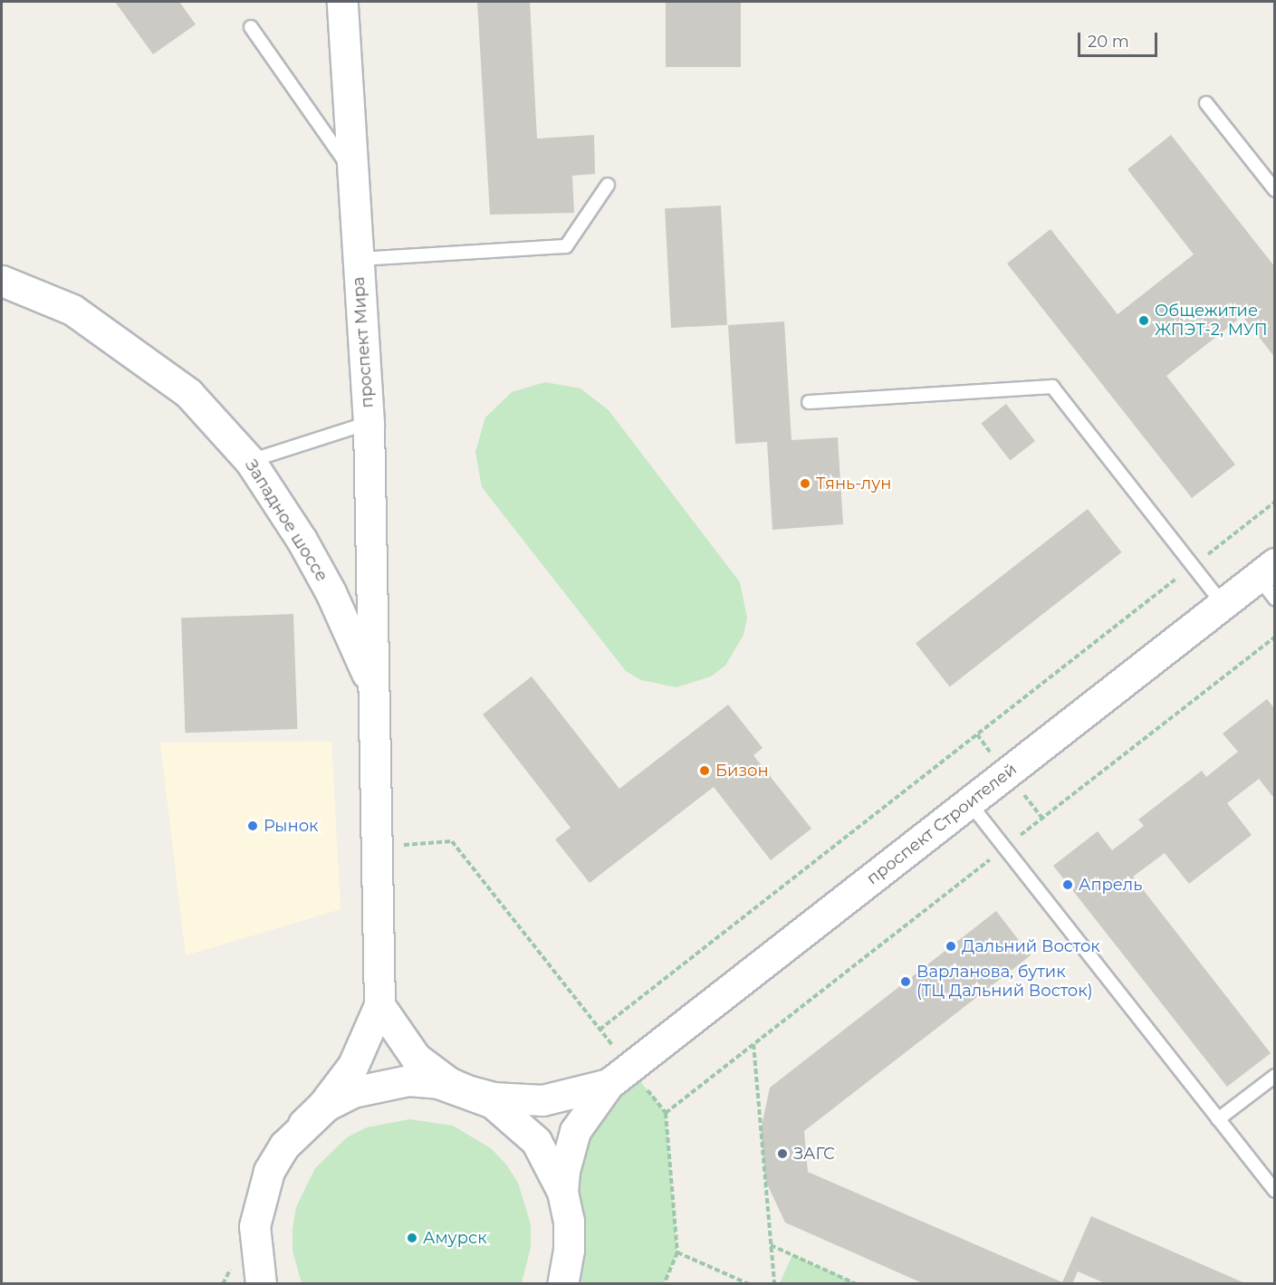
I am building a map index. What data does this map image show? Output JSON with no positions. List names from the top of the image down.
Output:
{
  "streets": {
    "street": ["проспект Мира", "Западное шоссе", "проспект Строителей"]
  },
  "crossings": [
    ["проспект Мира", "Западное шоссе"]
  ],
  "places": [
    "Общежитие ЖПЭТ-2, МУП",
    "Тянь-лун",
    "Бизон",
    "Рынок",
    "Апрель",
    "Дальний Восток",
    "Варланова, бутик (ТЦ Дальний Восток)",
    "ЗАГС",
    "Амурск"
  ],
  "scale_bar": "20 m"
}
